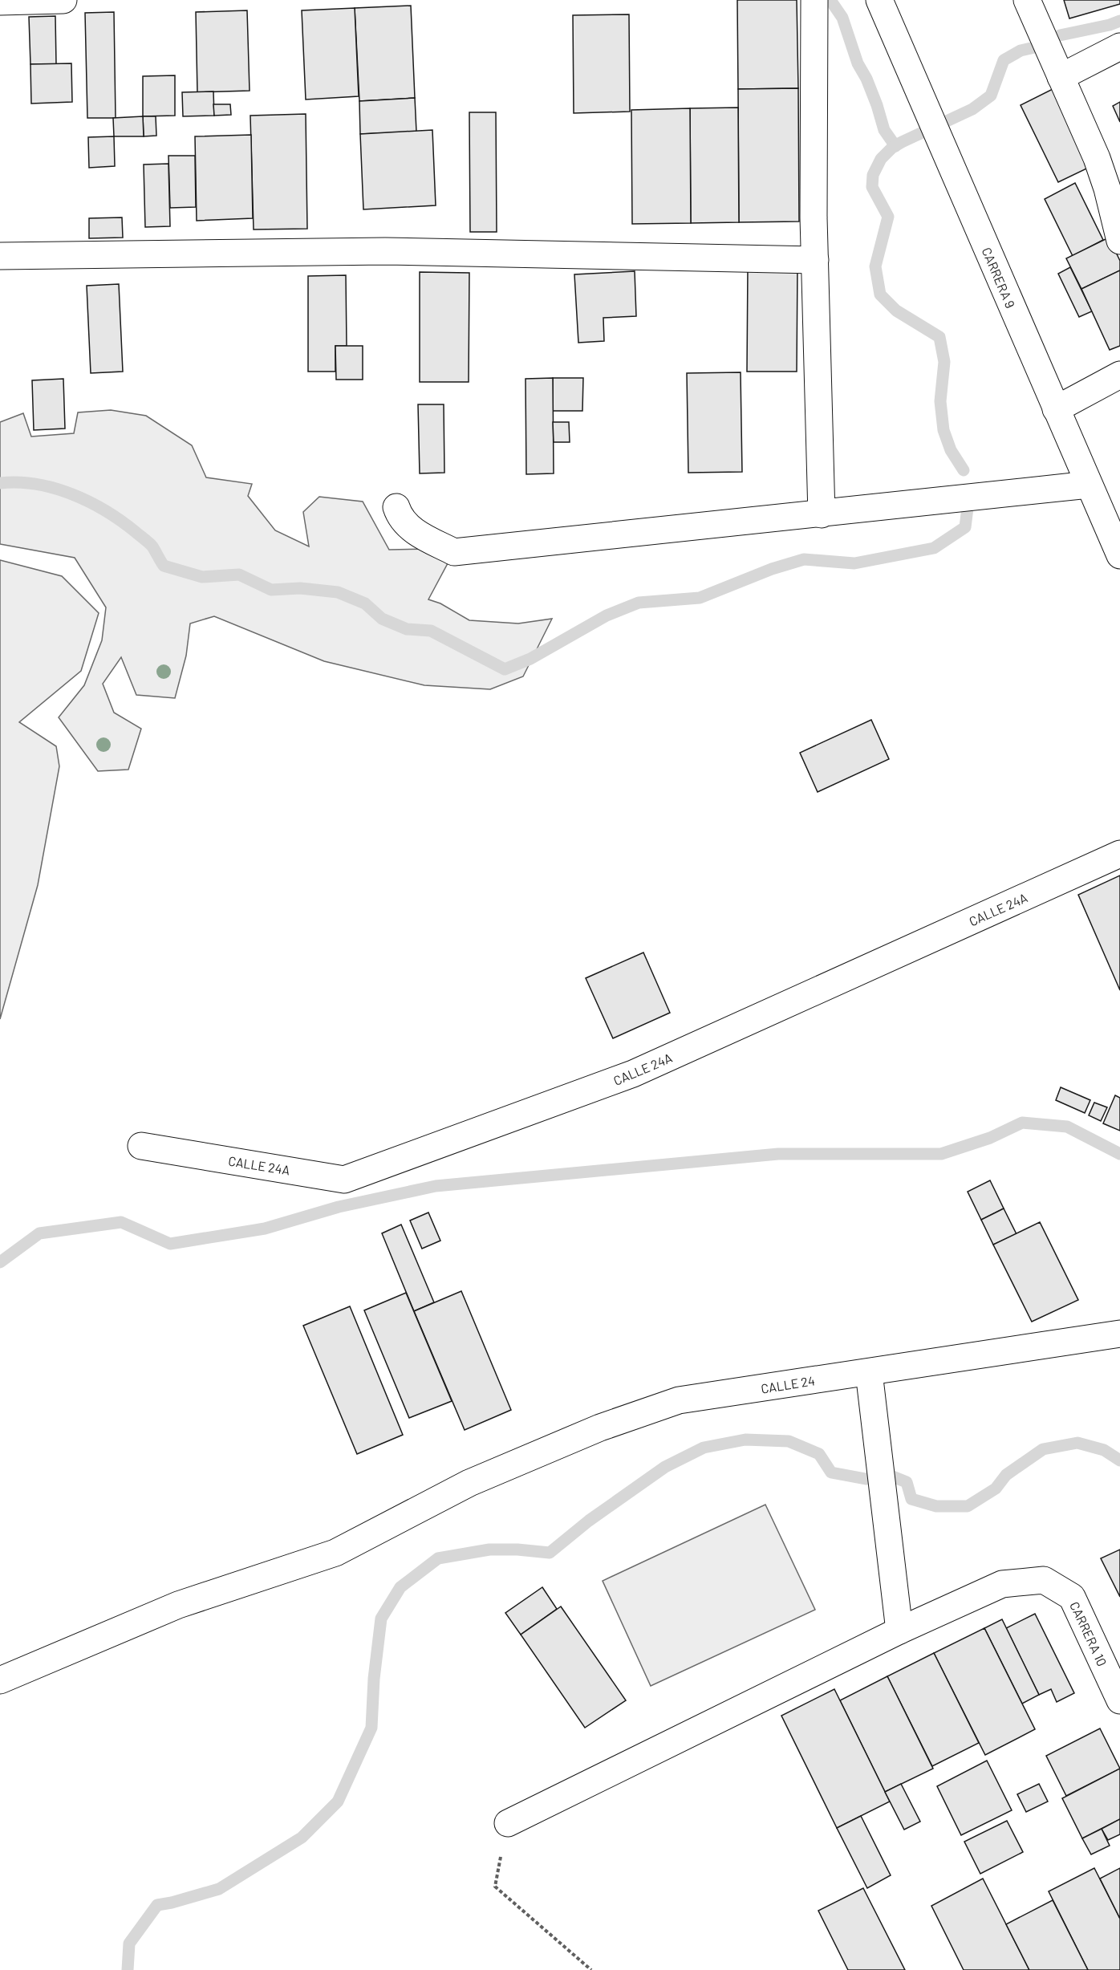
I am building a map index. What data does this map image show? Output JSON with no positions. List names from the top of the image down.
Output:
{
  "streets": {
    "main road": [
      "CARRERA 9",
      "CALLE 24A",
      "CALLE 24",
      "CARRERA 10"
    ]
  }
}
